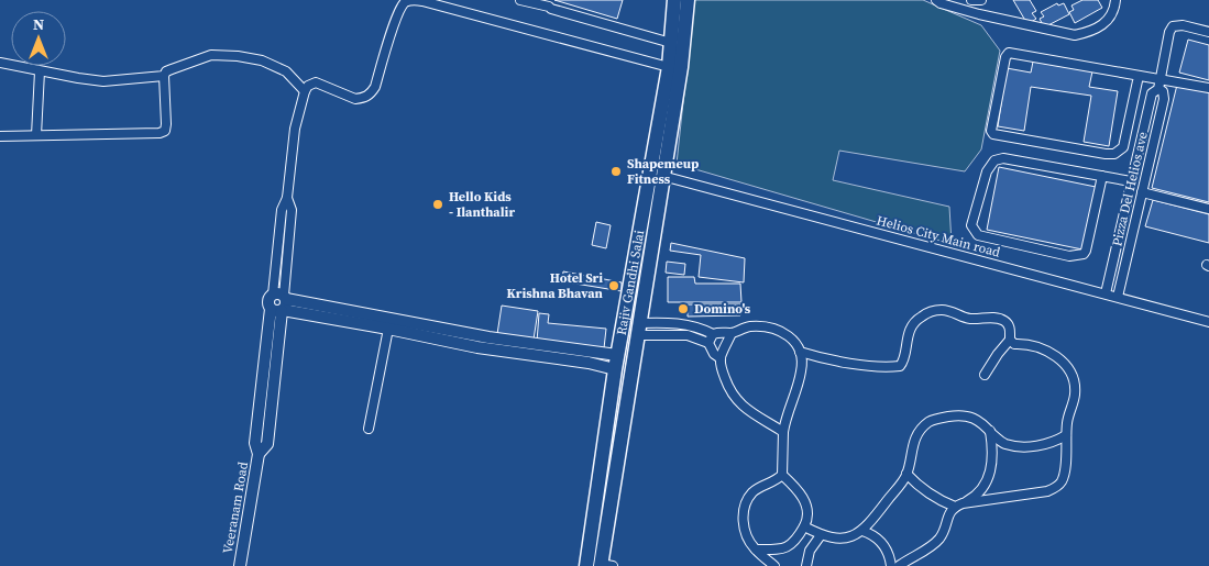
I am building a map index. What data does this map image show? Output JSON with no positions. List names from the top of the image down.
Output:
{
  "streets": {
    "main road": ["Rajiv Gandhi Salai"],
    "street": ["Pizza Del Helios ave", "Helios City Main road", "Veeranam Road"]
  },
  "crossings": [
    ["Pizza Del Helios ave", "Helios City Main road"],
    ["Helios City Main road", "Rajiv Gandhi Salai"]
  ],
  "places": [
    "Shapemeup Fitness",
    "Hello Kids - Ilanthalir",
    "Hotel Sri Krishna Bhavan",
    "Domino's"
  ],
  "north": "top"
}
